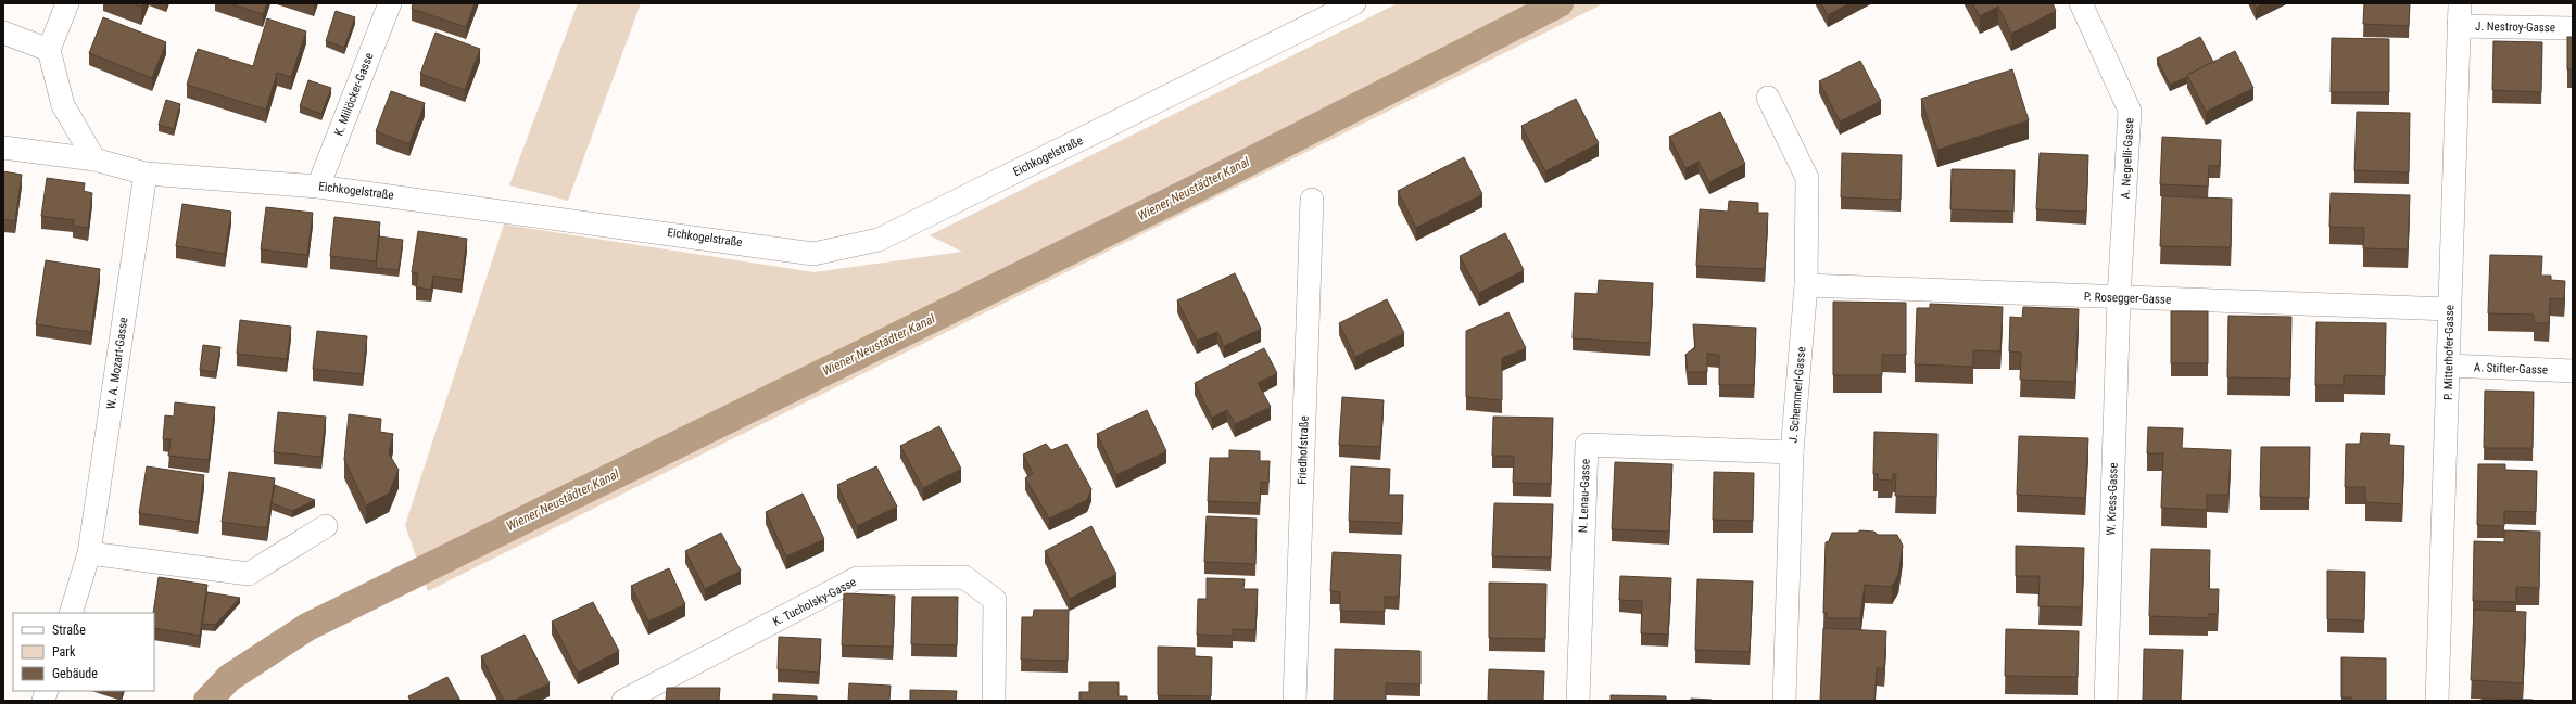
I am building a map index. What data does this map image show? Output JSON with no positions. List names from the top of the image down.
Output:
{
  "streets": {
    "street": [
      "J. Nestroy-Gasse",
      "K. Millöcker-Gasse",
      "Eichkogelstraße",
      "A. Negrelli-Gasse",
      "P. Rosegger-Gasse",
      "P. Mitterhofer-Gasse",
      "W. A. Mozart-Gasse",
      "A. Stifter-Gasse",
      "J. Schemmerl-Gasse",
      "Friedhofstraße",
      "N. Lenau-Gasse",
      "W. Kress-Gasse",
      "K. Tucholsky-Gasse"
    ]
  },
  "crossings": [
    ["J. Nestroy-Gasse", "P. Mitterhofer-Gasse"],
    ["K. Millöcker-Gasse", "Eichkogelstraße"],
    ["Eichkogelstraße", "W. A. Mozart-Gasse"],
    ["A. Negrelli-Gasse", "P. Rosegger-Gasse"],
    ["A. Negrelli-Gasse", "W. Kress-Gasse"],
    ["P. Rosegger-Gasse", "P. Mitterhofer-Gasse"],
    ["P. Rosegger-Gasse", "J. Schemmerl-Gasse"],
    ["P. Rosegger-Gasse", "W. Kress-Gasse"],
    ["P. Mitterhofer-Gasse", "A. Stifter-Gasse"],
    ["J. Schemmerl-Gasse", "N. Lenau-Gasse"]
  ],
  "water": ["Wiener Neustädter Kanal"],
  "legend": ["Straße", "Park", "Gebäude"]
}
